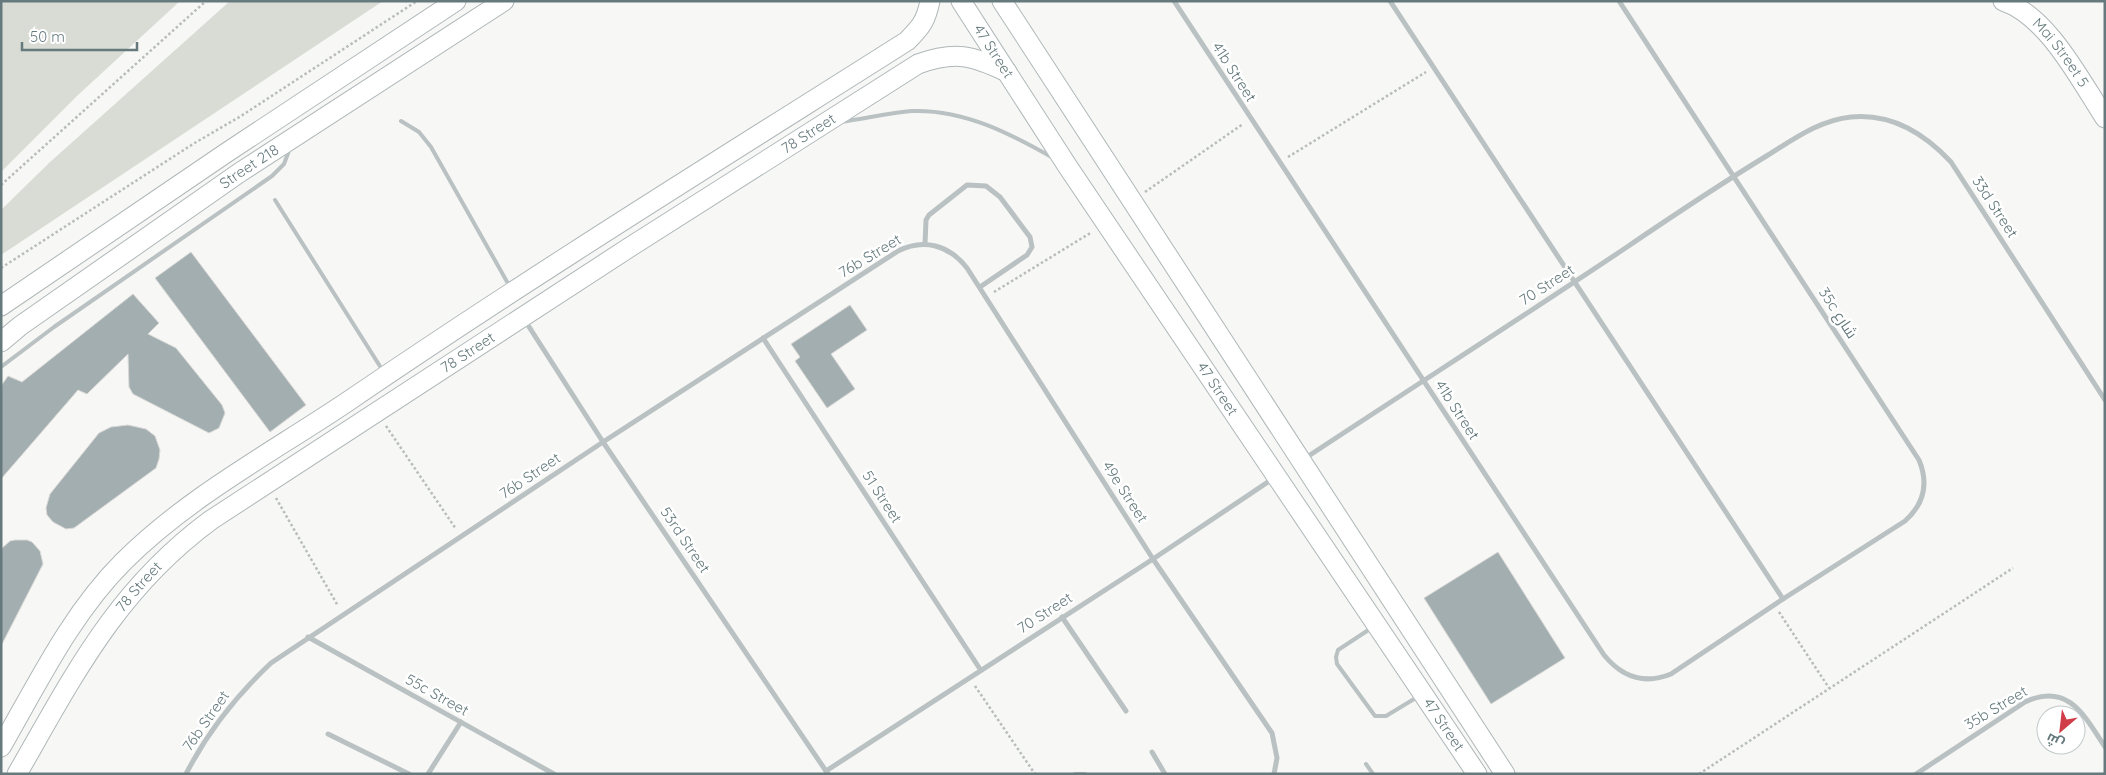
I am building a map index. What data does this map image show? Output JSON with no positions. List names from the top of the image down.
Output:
{
  "streets": {
    "street": [
      "47 Street",
      "Mai Street 5",
      "41b Street",
      "78 Street",
      "Street 218",
      "33d Street",
      "76b Street",
      "70 Street",
      "35c شارع",
      "49e Street",
      "51 Street",
      "53rd Street",
      "55c Street",
      "35b Street"
    ]
  },
  "crossings": [
    ["47 Street", "78 Street"],
    ["47 Street", "70 Street"],
    ["41b Street", "70 Street"],
    ["41b Street", "35c شارع"],
    ["78 Street", "53rd Street"],
    ["33d Street", "70 Street"],
    ["76b Street", "49e Street"],
    ["76b Street", "51 Street"],
    ["76b Street", "53rd Street"],
    ["76b Street", "55c Street"],
    ["70 Street", "35c شارع"],
    ["70 Street", "49e Street"],
    ["70 Street", "51 Street"],
    ["70 Street", "53rd Street"]
  ],
  "scale_bar": "50 m",
  "north": "bottom left"
}
